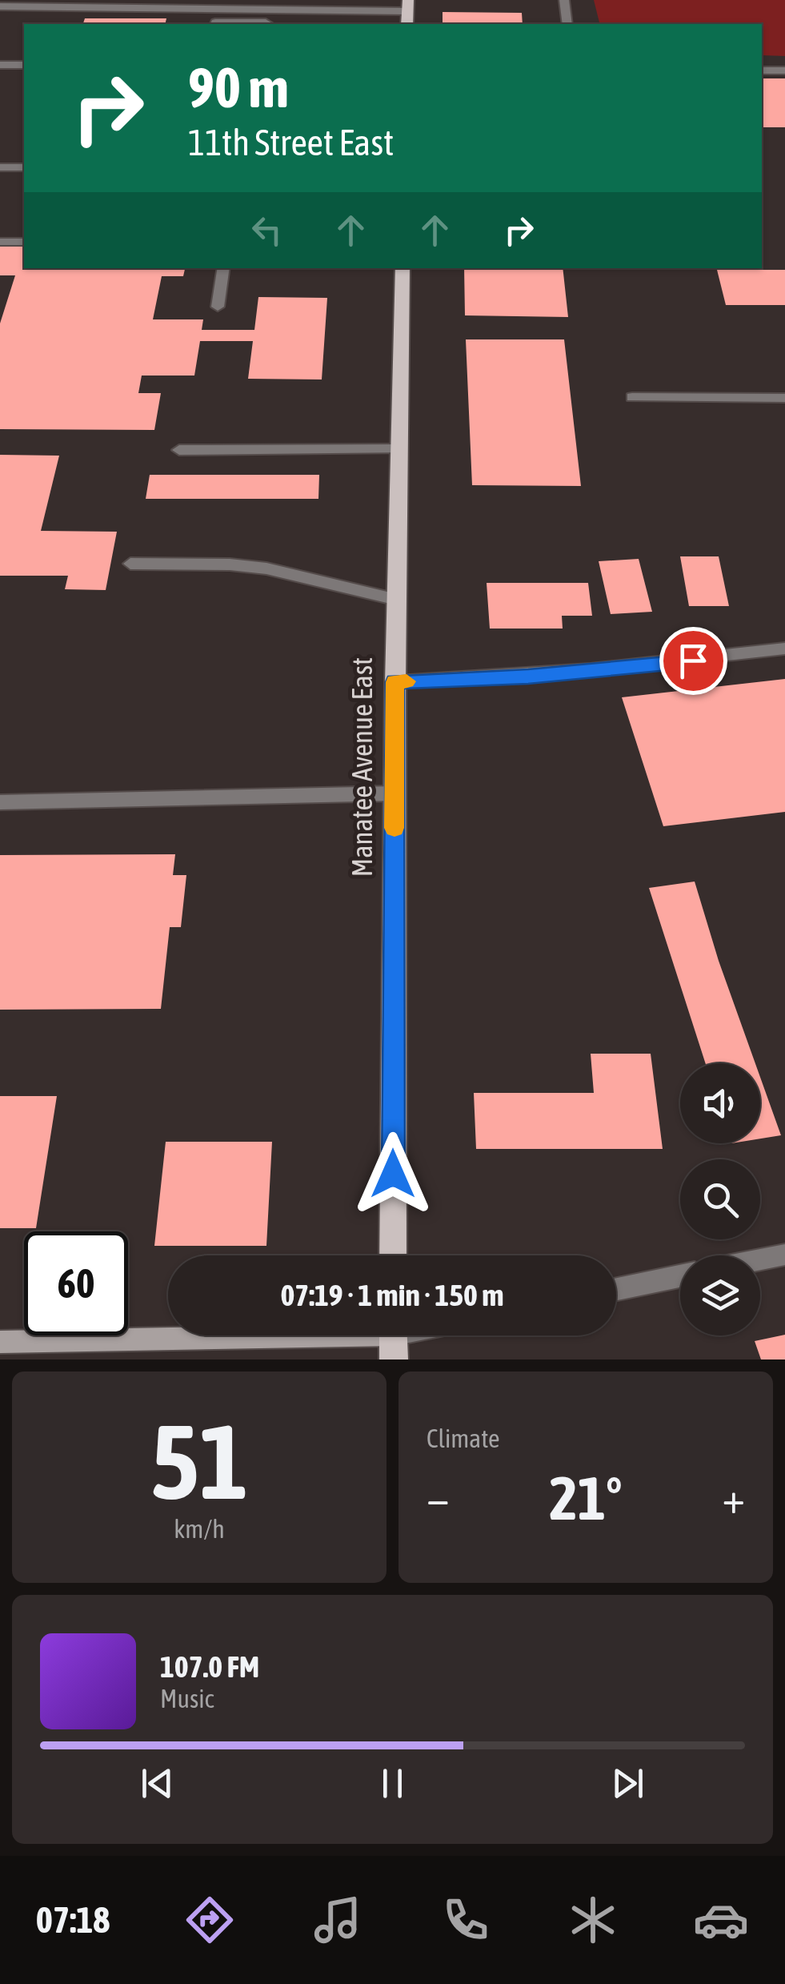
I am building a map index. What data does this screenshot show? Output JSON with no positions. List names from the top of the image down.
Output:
{
  "streets": {
    "main road": ["Manatee Avenue East"]
  },
  "page": {
    "turn": ["90 m", "11th Street East"],
    "limit": "60",
    "trip": "07:19 · 1 min · 150 m",
    "tile": [
      ["51", "km/h"],
      "Climate"
    ],
    "heat": ["−", "21°", "+"],
    "song": ["107.0 FM", "Music"],
    "tabs": "07:18"
  }
}
